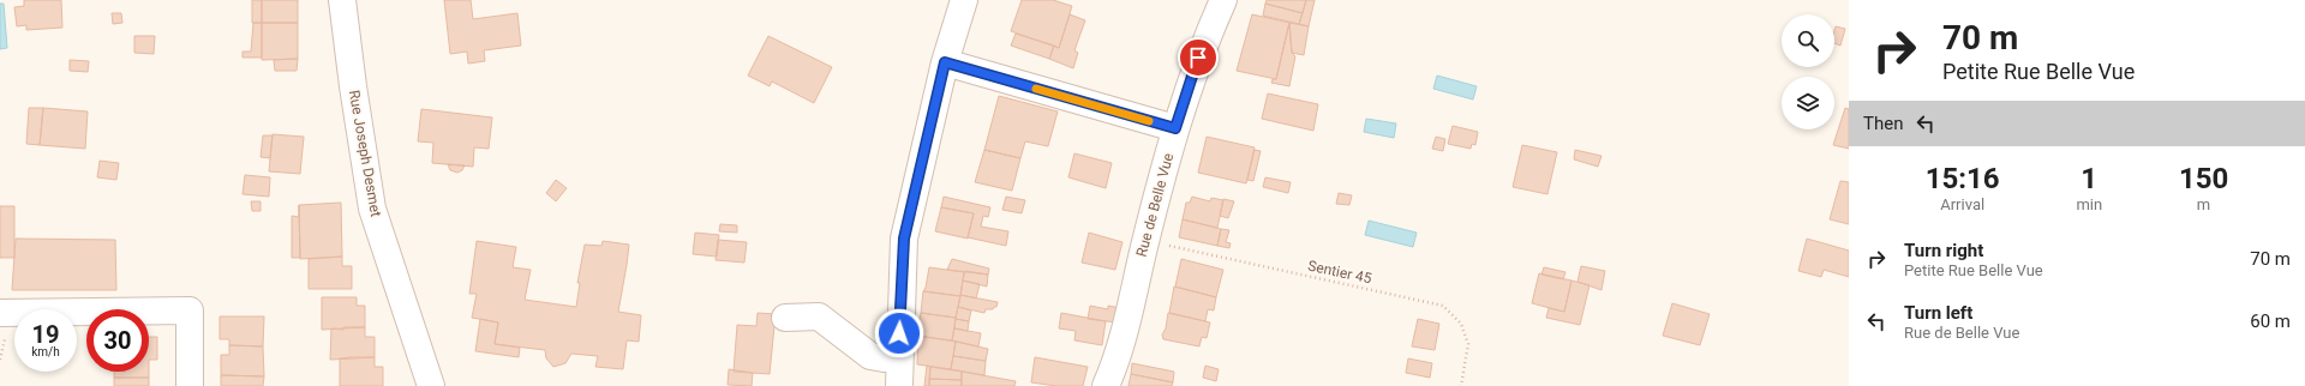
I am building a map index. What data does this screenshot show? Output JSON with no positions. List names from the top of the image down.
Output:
{
  "streets": {
    "street": ["Rue Joseph Desmet", "Rue de Belle Vue"],
    "path": ["Sentier 45"]
  },
  "crossings": [
    ["Rue de Belle Vue", "Sentier 45"]
  ],
  "page": {
    "turn": ["70 m", "Petite Rue Belle Vue"],
    "then": "Then",
    "eta": [
      "15:16",
      "Arrival",
      "1",
      "min",
      "150",
      "m"
    ],
    "list": [
      {
        "name": "Turn right",
        "note": "Petite Rue Belle Vue",
        "value": "70 m"
      },
      {
        "name": "Turn left",
        "note": "Rue de Belle Vue",
        "value": "60 m"
      }
    ],
    "speed": "19 km/h",
    "limit": "30"
  }
}
